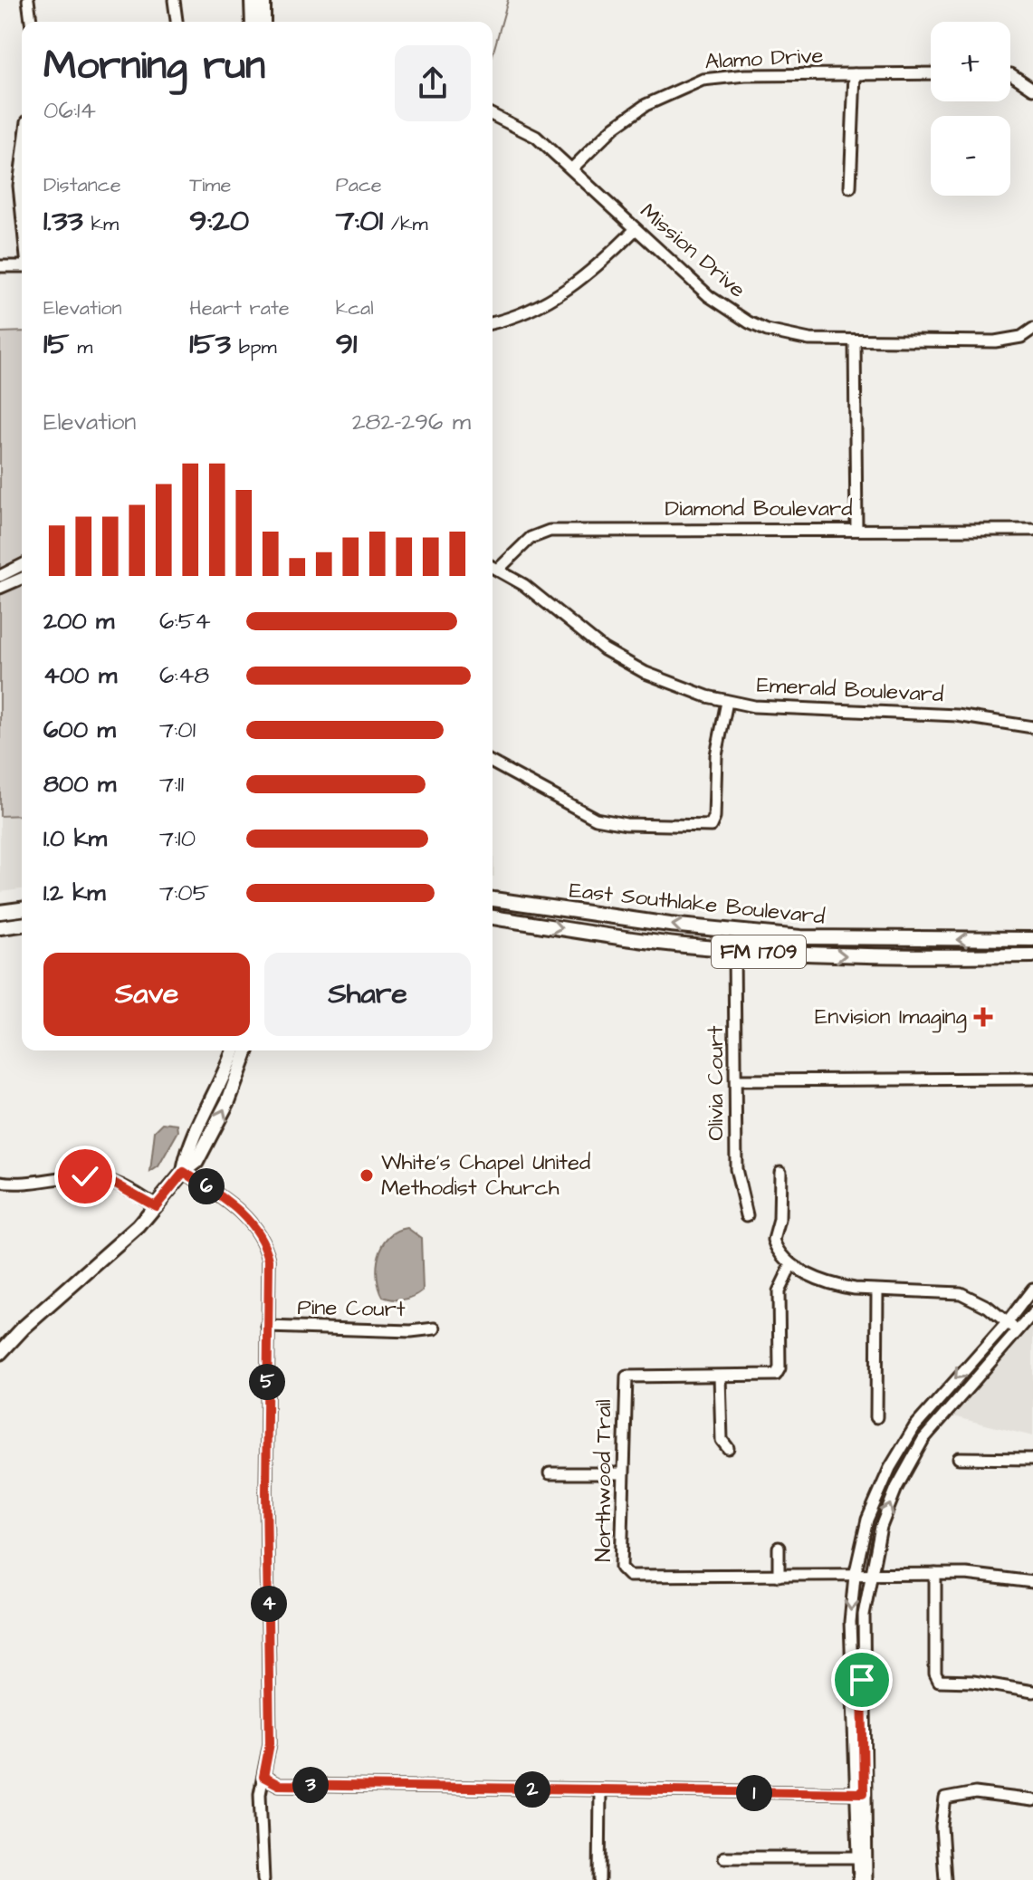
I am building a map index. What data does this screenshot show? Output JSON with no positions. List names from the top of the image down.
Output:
{
  "streets": {
    "main road": ["East Southlake Boulevard", "FM 1709"],
    "street": [
      "Alamo Drive",
      "Mission Drive",
      "Diamond Boulevard",
      "Emerald Boulevard",
      "Olivia Court",
      "Pine Court",
      "Northwood Trail"
    ]
  },
  "crossings": [
    ["Alamo Drive", "Mission Drive"],
    ["Diamond Boulevard", "Emerald Boulevard"],
    ["East Southlake Boulevard", "Olivia Court"]
  ],
  "places": {
    "health": ["Envision Imaging"],
    "other": ["White's Chapel United Methodist Church"]
  },
  "page": {
    "map_buttons": ["+", "−"],
    "heading": ["Morning run", "06:14"],
    "stats": [
      ["Distance", "1.33 km"],
      ["Time", "9:20"],
      ["Pace", "7:01 /km"],
      ["Elevation", "15 m"],
      ["Heart rate", "153 bpm"],
      ["kcal", "91"]
    ],
    "chart": ["Elevation", "282–296 m"],
    "list": [
      {
        "name": "200 m",
        "note": "6:54"
      },
      {
        "name": "400 m",
        "note": "6:48"
      },
      {
        "name": "600 m",
        "note": "7:01"
      },
      {
        "name": "800 m",
        "note": "7:11"
      },
      {
        "name": "1.0 km",
        "note": "7:10"
      },
      {
        "name": "1.2 km",
        "note": "7:05"
      }
    ],
    "buttons": ["Save", "Share"],
    "pins": [
      "6",
      "5",
      "4",
      "3",
      "2",
      "1"
    ]
  }
}
